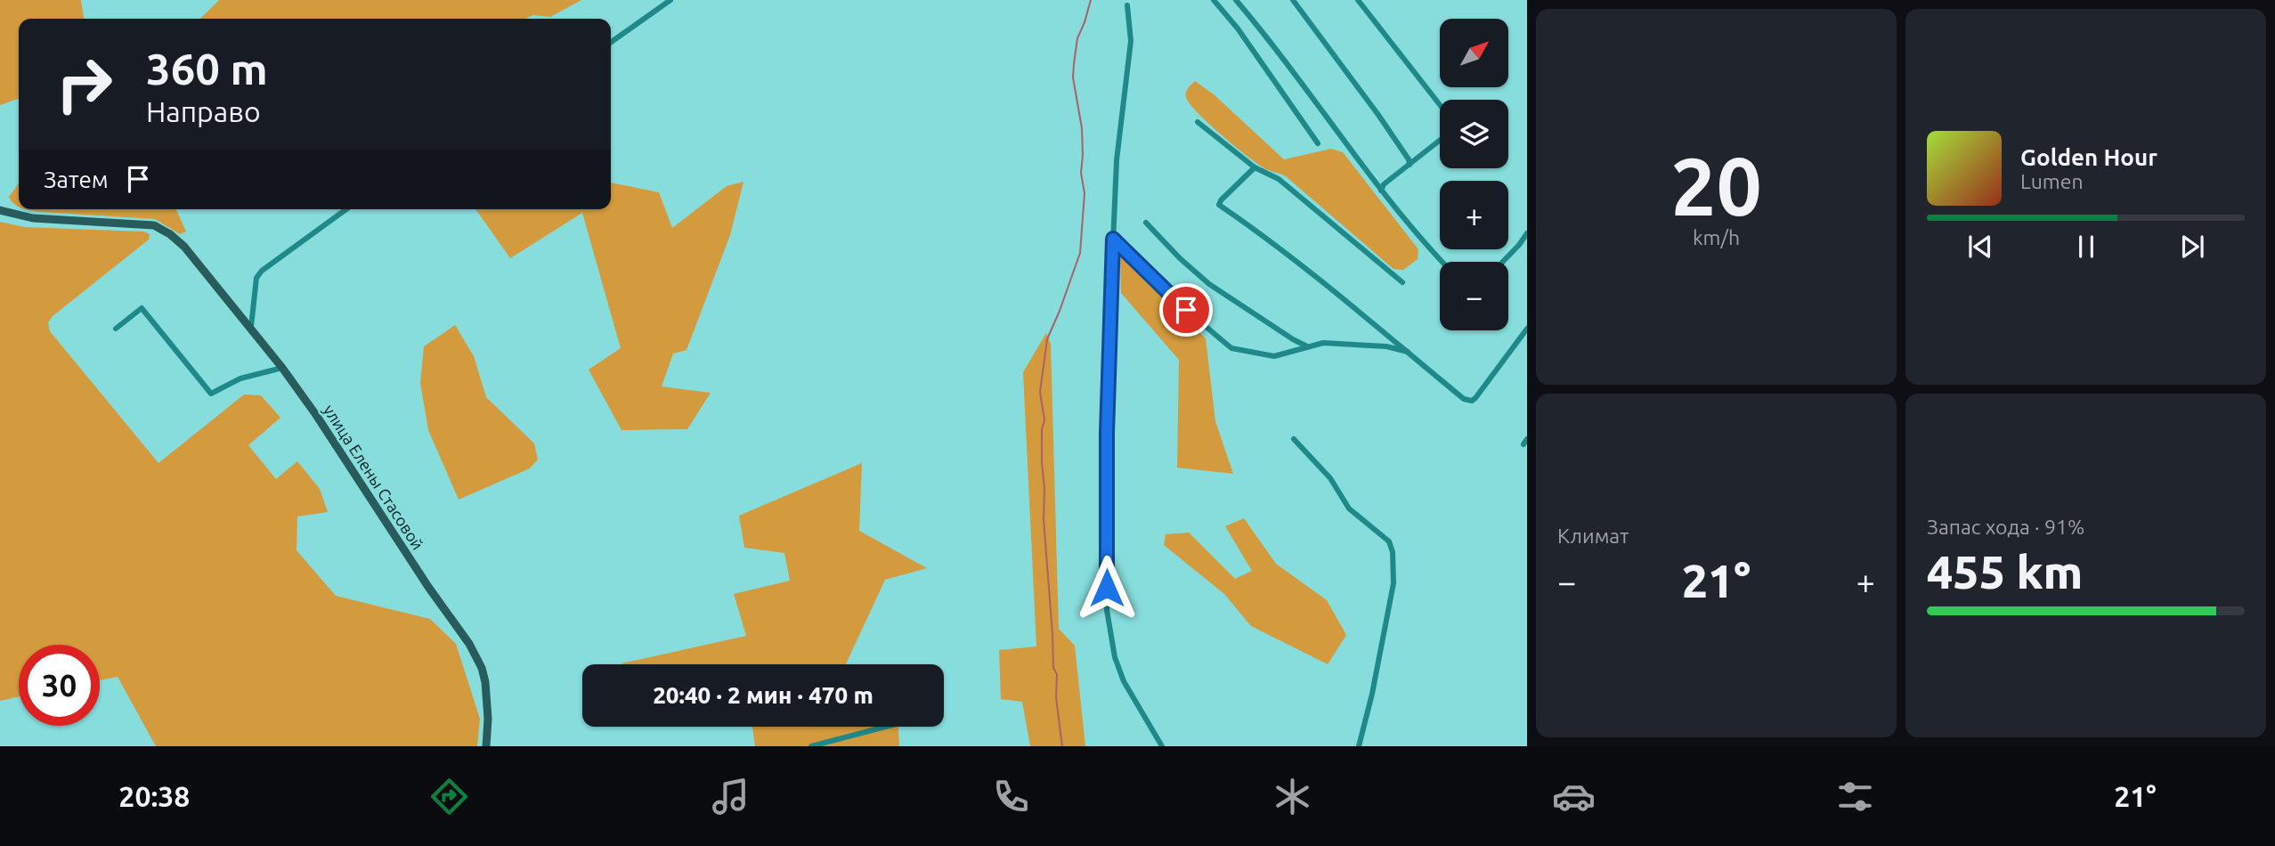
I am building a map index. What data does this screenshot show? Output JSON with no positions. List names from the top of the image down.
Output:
{
  "streets": {
    "main road": ["улица Елены Стасовой"]
  },
  "north": "top right",
  "page": {
    "tile": [
      ["20", "km/h"],
      "Климат",
      ["Запас хода · 91%", "455 km"]
    ],
    "map_buttons": ["+", "−"],
    "turn": ["360 m", "Направо"],
    "song": ["Golden Hour", "Lumen"],
    "then": "Затем",
    "heat": ["−", "21°", "+"],
    "limit": "30",
    "trip": "20:40 · 2 мин · 470 m",
    "tabs": ["20:38", "21°"]
  }
}
